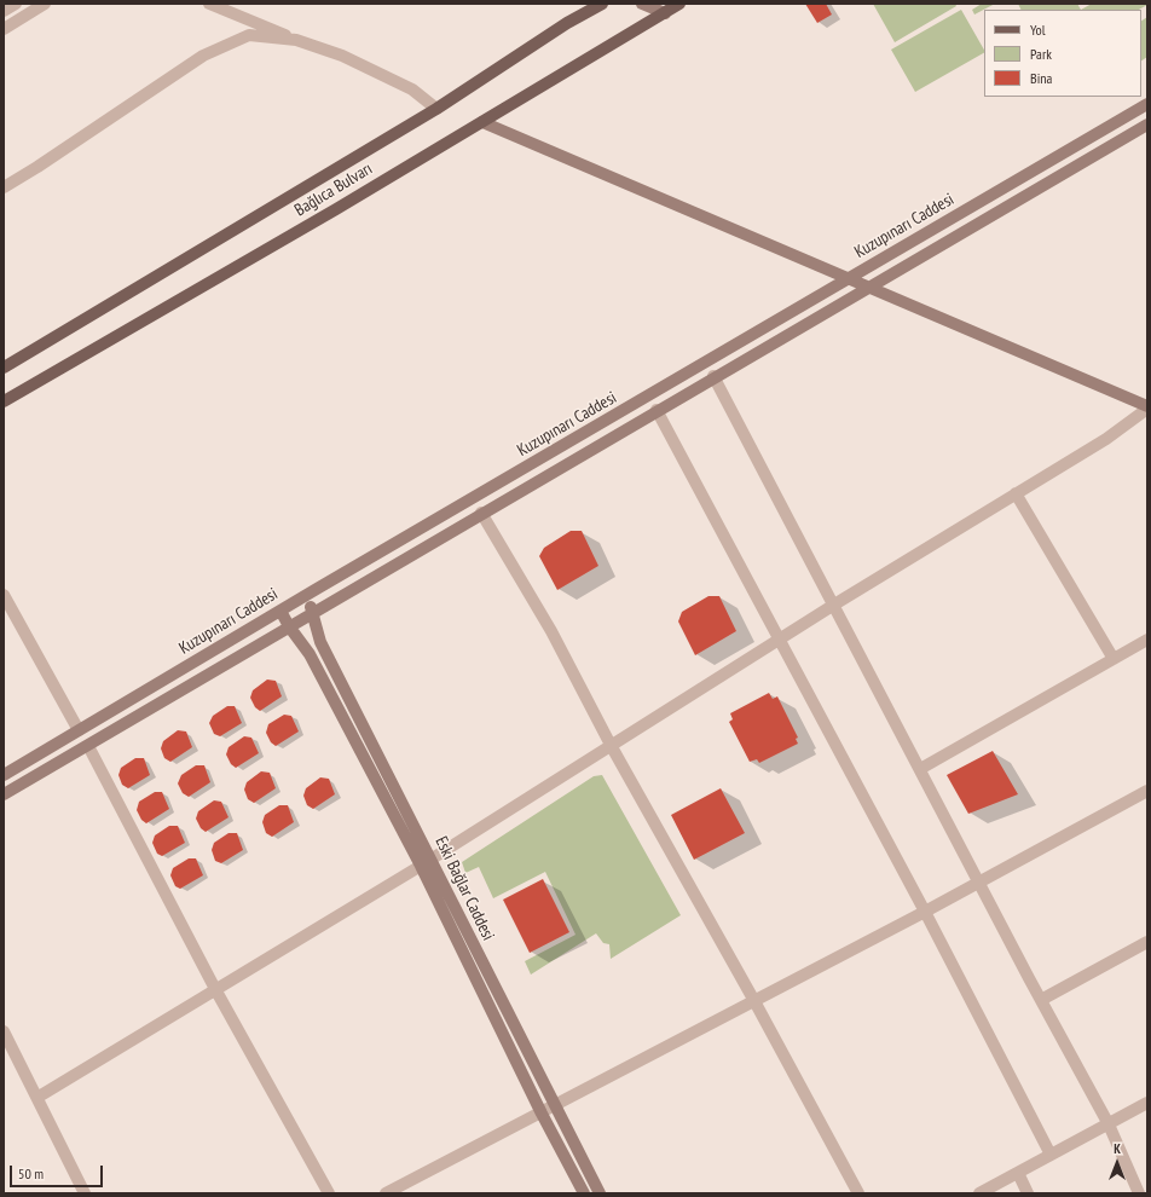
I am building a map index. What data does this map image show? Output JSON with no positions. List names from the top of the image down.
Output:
{
  "streets": {
    "main road": ["Bağlıca Bulvarı"],
    "street": ["Kuzupınarı Caddesi", "Eski Bağlar Caddesi"]
  },
  "crossings": [
    ["Kuzupınarı Caddesi", "Eski Bağlar Caddesi"]
  ],
  "legend": ["Yol", "Park", "Bina"],
  "scale_bar": "50 m",
  "north": "top"
}
